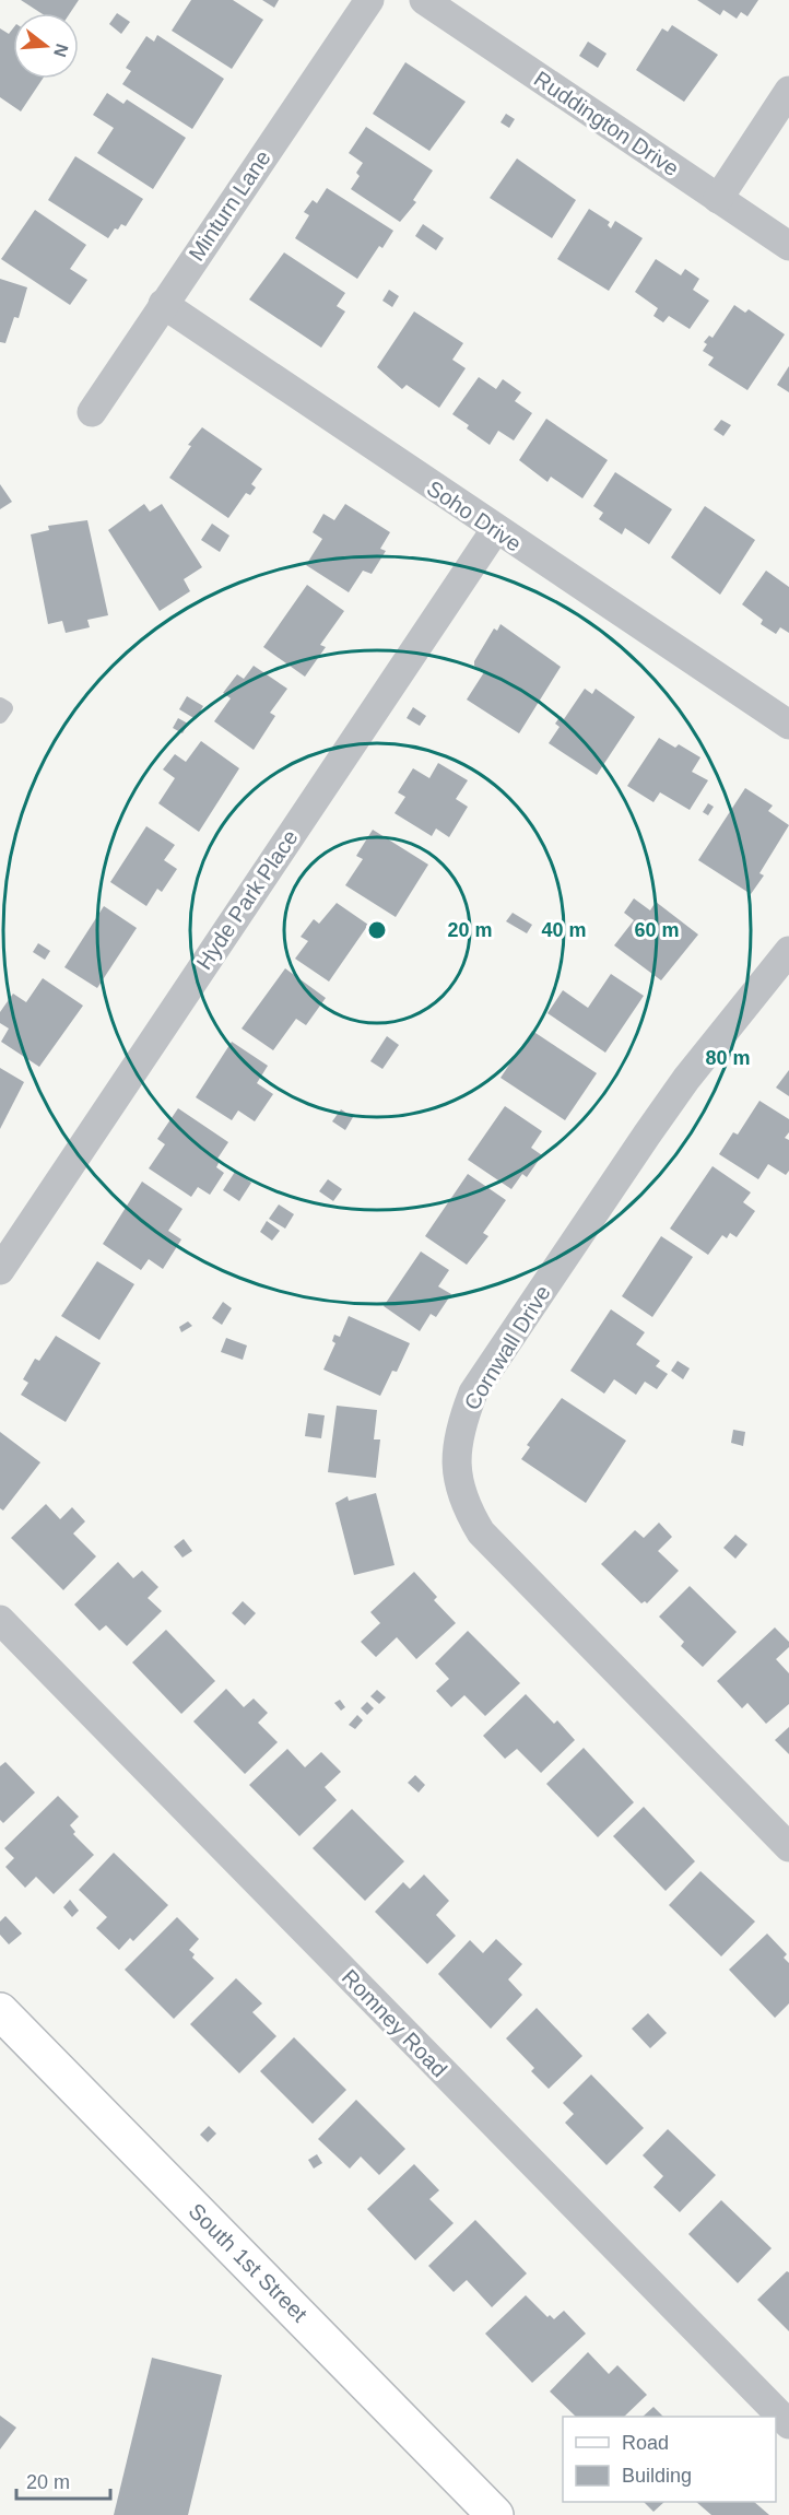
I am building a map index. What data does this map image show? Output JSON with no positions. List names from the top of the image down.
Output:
{
  "streets": {
    "main road": ["South 1st Street"],
    "street": [
      "Ruddington Drive",
      "Minturn Lane",
      "Soho Drive",
      "Hyde Park Place",
      "Cornwall Drive",
      "Romney Road"
    ]
  },
  "crossings": [
    ["Minturn Lane", "Soho Drive"],
    ["Soho Drive", "Hyde Park Place"]
  ],
  "legend": ["Road", "Building"],
  "scale_bar": "20 m",
  "north": "right",
  "rings": [
    "20 m",
    "40 m",
    "60 m",
    "80 m"
  ]
}
